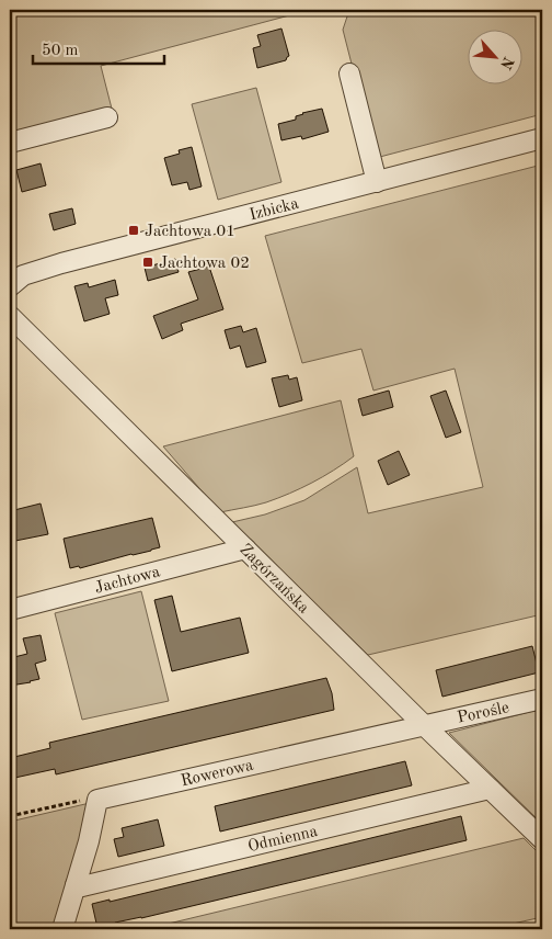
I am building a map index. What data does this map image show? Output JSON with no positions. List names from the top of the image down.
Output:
{
  "streets": {
    "street": [
      "Izbicka",
      "Zagórzańska",
      "Jachtowa",
      "Porośle",
      "Rowerowa",
      "Odmienna"
    ]
  },
  "crossings": [
    ["Zagórzańska", "Jachtowa"],
    ["Zagórzańska", "Porośle"],
    ["Zagórzańska", "Rowerowa"],
    ["Zagórzańska", "Odmienna"],
    ["Porośle", "Rowerowa"]
  ],
  "places": {
    "transit": ["Jachtowa 01", "Jachtowa 02"]
  },
  "scale_bar": "50 m",
  "north": "bottom right"
}
